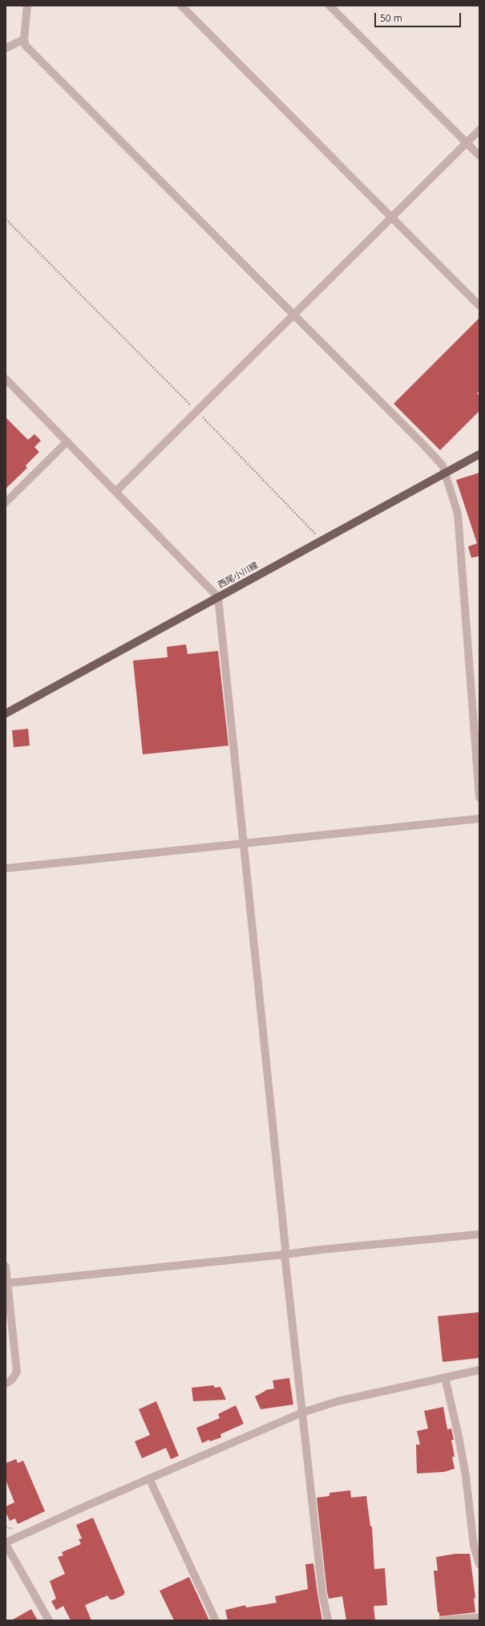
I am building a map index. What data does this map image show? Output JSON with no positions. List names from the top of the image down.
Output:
{
  "streets": {
    "main road": ["西尾小川線"]
  },
  "scale_bar": "50 m"
}
